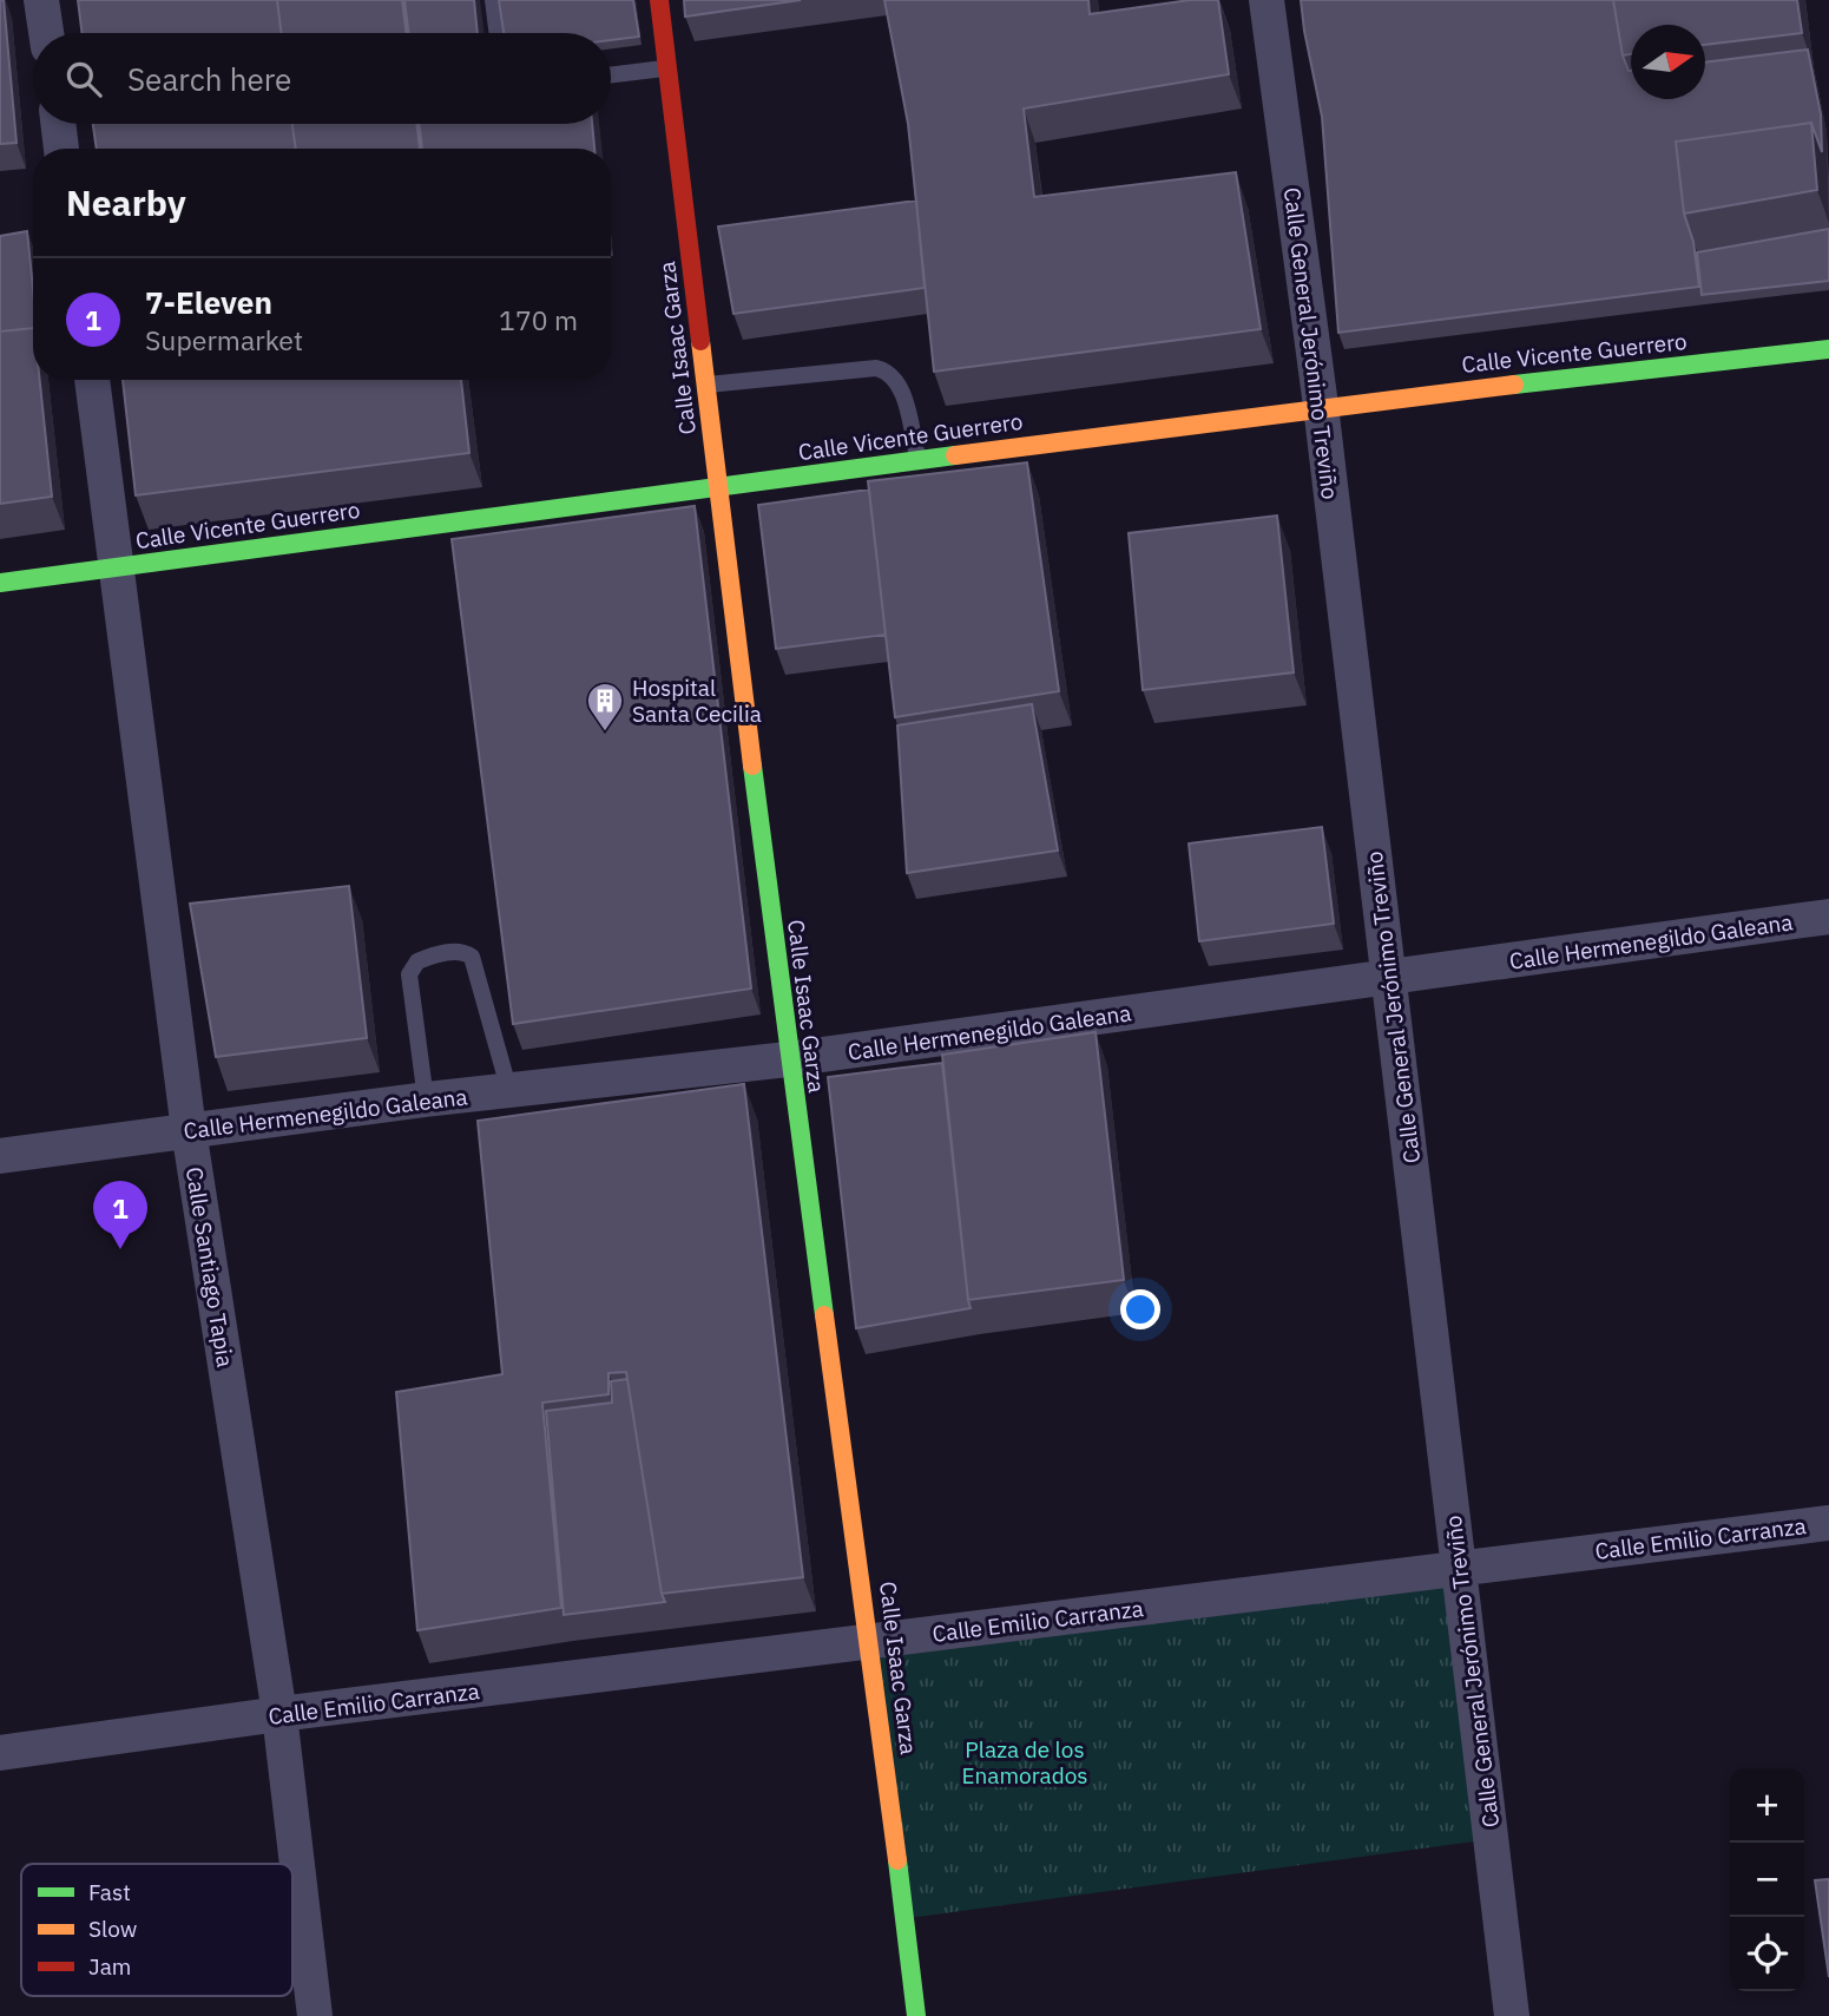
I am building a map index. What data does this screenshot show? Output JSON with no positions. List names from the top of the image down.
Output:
{
  "streets": {
    "street": [
      "Calle General Jerónimo Treviño",
      "Calle Isaac Garza",
      "Calle Vicente Guerrero",
      "Calle Hermenegildo Galeana",
      "Calle Santiago Tapia",
      "Calle Emilio Carranza"
    ]
  },
  "crossings": [
    ["Calle General Jerónimo Treviño", "Calle Vicente Guerrero"],
    ["Calle General Jerónimo Treviño", "Calle Hermenegildo Galeana"],
    ["Calle General Jerónimo Treviño", "Calle Emilio Carranza"],
    ["Calle Isaac Garza", "Calle Vicente Guerrero"],
    ["Calle Isaac Garza", "Calle Hermenegildo Galeana"],
    ["Calle Isaac Garza", "Calle Emilio Carranza"],
    ["Calle Vicente Guerrero", "Calle Santiago Tapia"],
    ["Calle Hermenegildo Galeana", "Calle Santiago Tapia"],
    ["Calle Santiago Tapia", "Calle Emilio Carranza"]
  ],
  "parks": ["Plaza de los Enamorados"],
  "places": {
    "building": ["Hospital Santa Cecilia"]
  },
  "legend": ["Fast", "Slow", "Jam"],
  "north": "right",
  "page": {
    "search": "Search here",
    "heading": "Nearby",
    "list": [
      {
        "mark": "1",
        "name": "7-Eleven",
        "note": "Supermarket",
        "value": "170 m"
      }
    ],
    "pins": "1",
    "map_buttons": ["+", "−"]
  }
}
